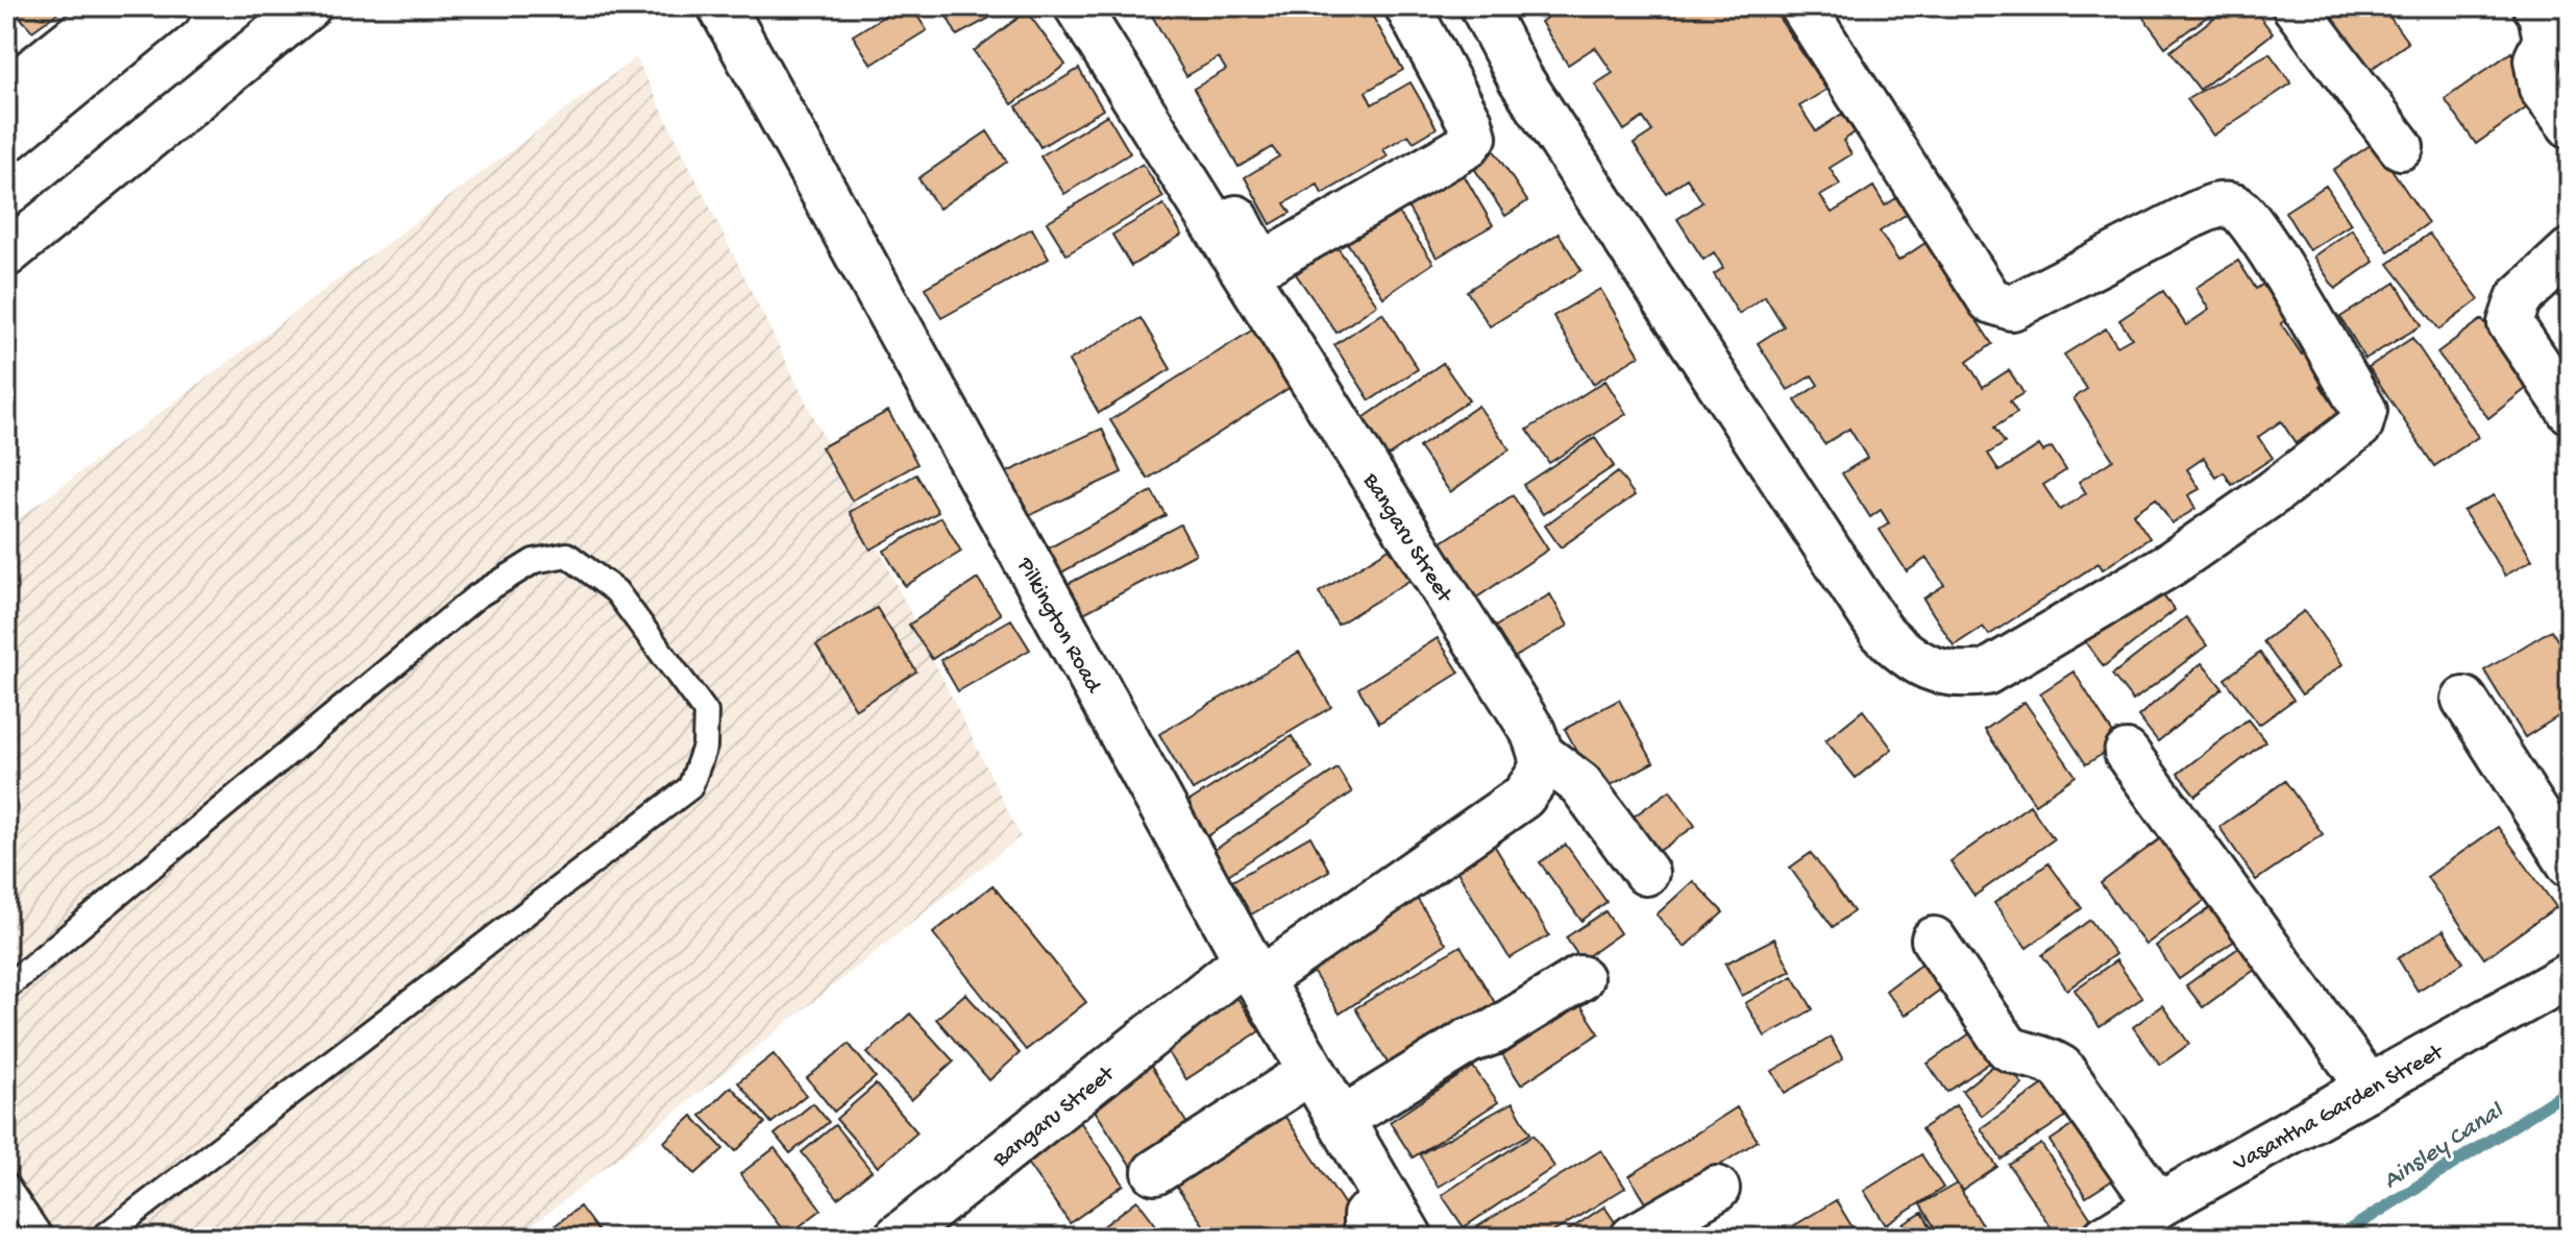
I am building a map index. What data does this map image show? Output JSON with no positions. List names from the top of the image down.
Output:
{
  "streets": {
    "street": ["Bangaru Street", "Pilkington Road", "Vasantha Garden Street"]
  },
  "crossings": [
    ["Bangaru Street", "Pilkington Road"]
  ],
  "water": ["Ainsley Canal"]
}
